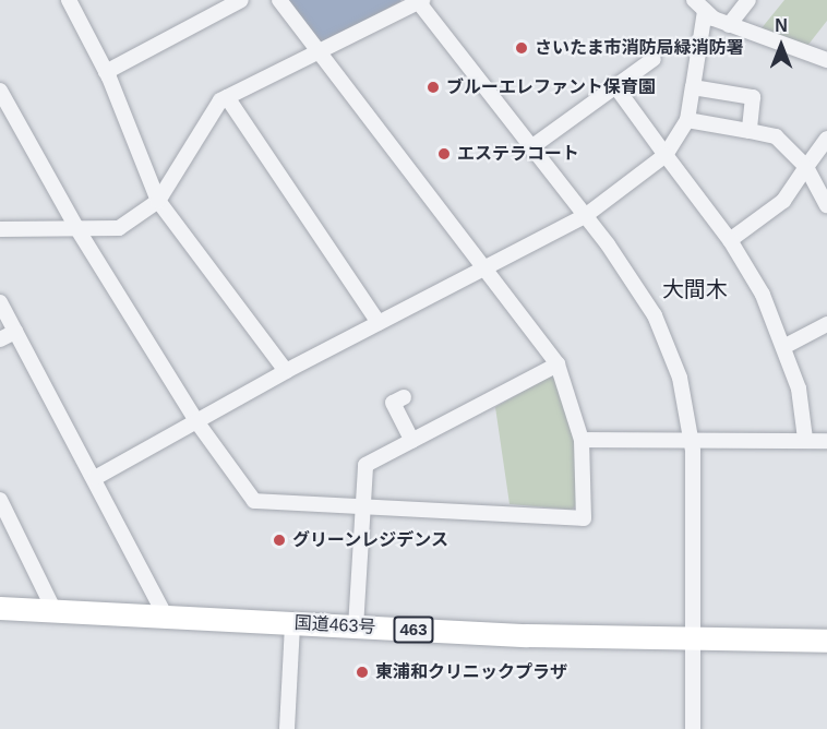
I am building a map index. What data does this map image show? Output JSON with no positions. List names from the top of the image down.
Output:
{
  "streets": {
    "highway": ["国道463号", "463"]
  },
  "districts": ["大間木"],
  "places": [
    "さいたま市消防局緑消防署",
    "ブルーエレファント保育園",
    "エステラコート",
    "グリーンレジデンス",
    "東浦和クリニックプラザ"
  ],
  "north": "top"
}
